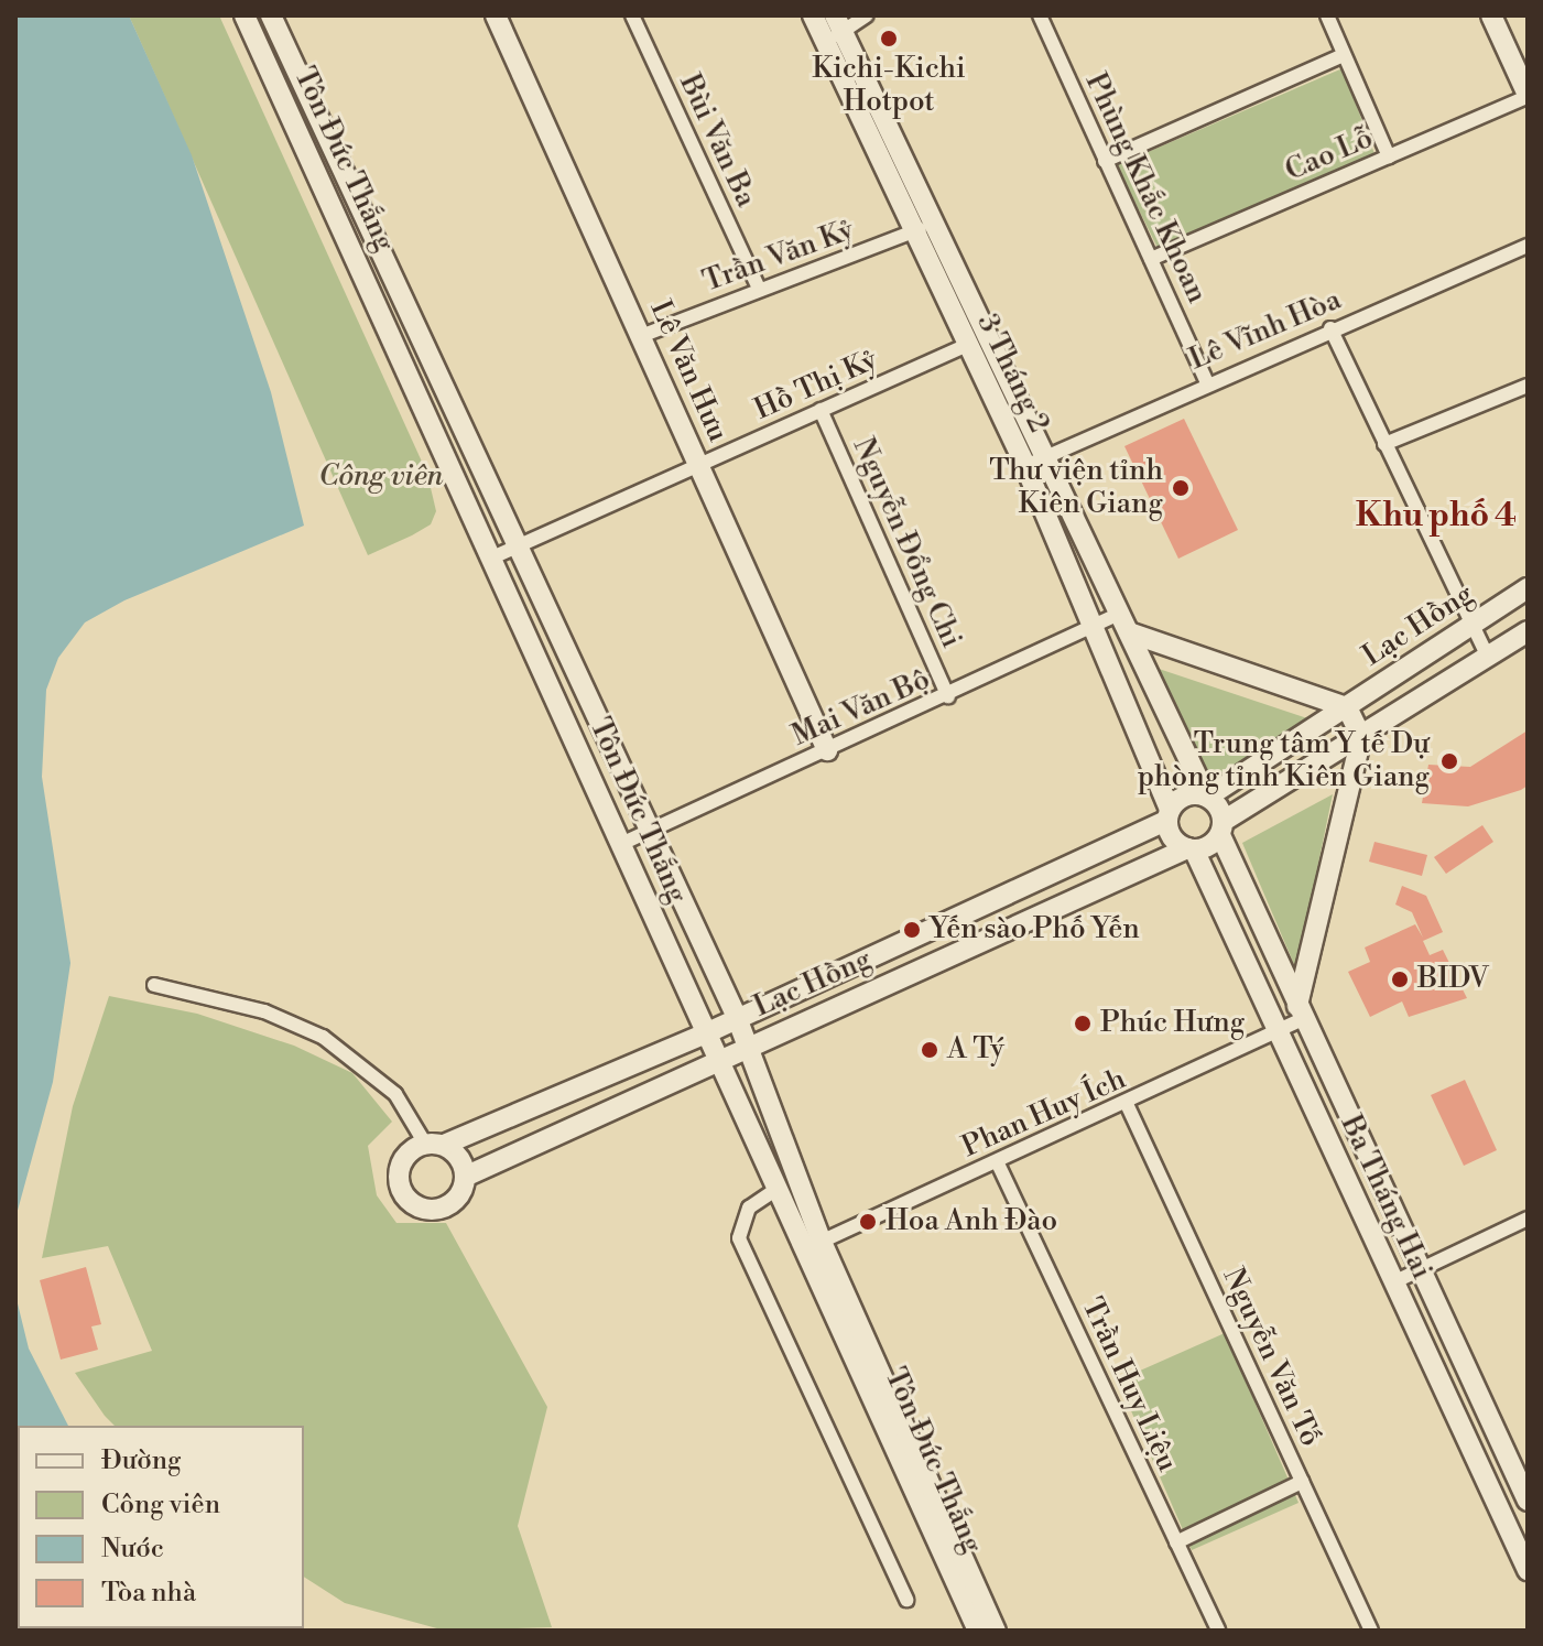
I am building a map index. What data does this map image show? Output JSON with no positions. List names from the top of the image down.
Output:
{
  "streets": {
    "street": [
      "Bùi Văn Ba",
      "Cao Lỗ",
      "Tôn Đức Thắng",
      "Phùng Khắc Khoan",
      "Trần Văn Kỷ",
      "Lê Vĩnh Hòa",
      "Lê Văn Hưu",
      "3 Tháng 2",
      "Hồ Thị Kỷ",
      "Nguyễn Đổng Chi",
      "Lạc Hồng",
      "Mai Văn Bộ",
      "Phan Huy Ích",
      "Ba Tháng Hai",
      "Nguyễn Văn Tố",
      "Trần Huy Liệu"
    ]
  },
  "crossings": [
    ["Bùi Văn Ba", "Trần Văn Kỷ"],
    ["Cao Lỗ", "Phùng Khắc Khoan"],
    ["Tôn Đức Thắng", "Hồ Thị Kỷ"],
    ["Tôn Đức Thắng", "Lạc Hồng"],
    ["Tôn Đức Thắng", "Mai Văn Bộ"],
    ["Tôn Đức Thắng", "Phan Huy Ích"],
    ["Phùng Khắc Khoan", "Lê Vĩnh Hòa"],
    ["Trần Văn Kỷ", "Lê Văn Hưu"],
    ["Trần Văn Kỷ", "3 Tháng 2"],
    ["Lê Vĩnh Hòa", "3 Tháng 2"],
    ["Lê Văn Hưu", "Hồ Thị Kỷ"],
    ["Lê Văn Hưu", "Mai Văn Bộ"],
    ["3 Tháng 2", "Hồ Thị Kỷ"],
    ["3 Tháng 2", "Lạc Hồng"],
    ["3 Tháng 2", "Mai Văn Bộ"],
    ["3 Tháng 2", "Ba Tháng Hai"],
    ["Hồ Thị Kỷ", "Nguyễn Đổng Chi"],
    ["Nguyễn Đổng Chi", "Mai Văn Bộ"],
    ["Lạc Hồng", "Ba Tháng Hai"],
    ["Phan Huy Ích", "Ba Tháng Hai"],
    ["Phan Huy Ích", "Nguyễn Văn Tố"],
    ["Phan Huy Ích", "Trần Huy Liệu"]
  ],
  "districts": ["Khu phố 4"],
  "parks": ["Công viên"],
  "places": [
    "Kichi-Kichi Hotpot",
    "Thư viện tỉnh Kiên Giang",
    "Trung tâm Y tế Dự phòng tỉnh Kiên Giang",
    "Yến sào Phố Yến",
    "BIDV",
    "Phúc Hưng",
    "A Tý",
    "Hoa Anh Đào"
  ],
  "legend": [
    "Đường",
    "Công viên",
    "Nước",
    "Tòa nhà"
  ]
}
